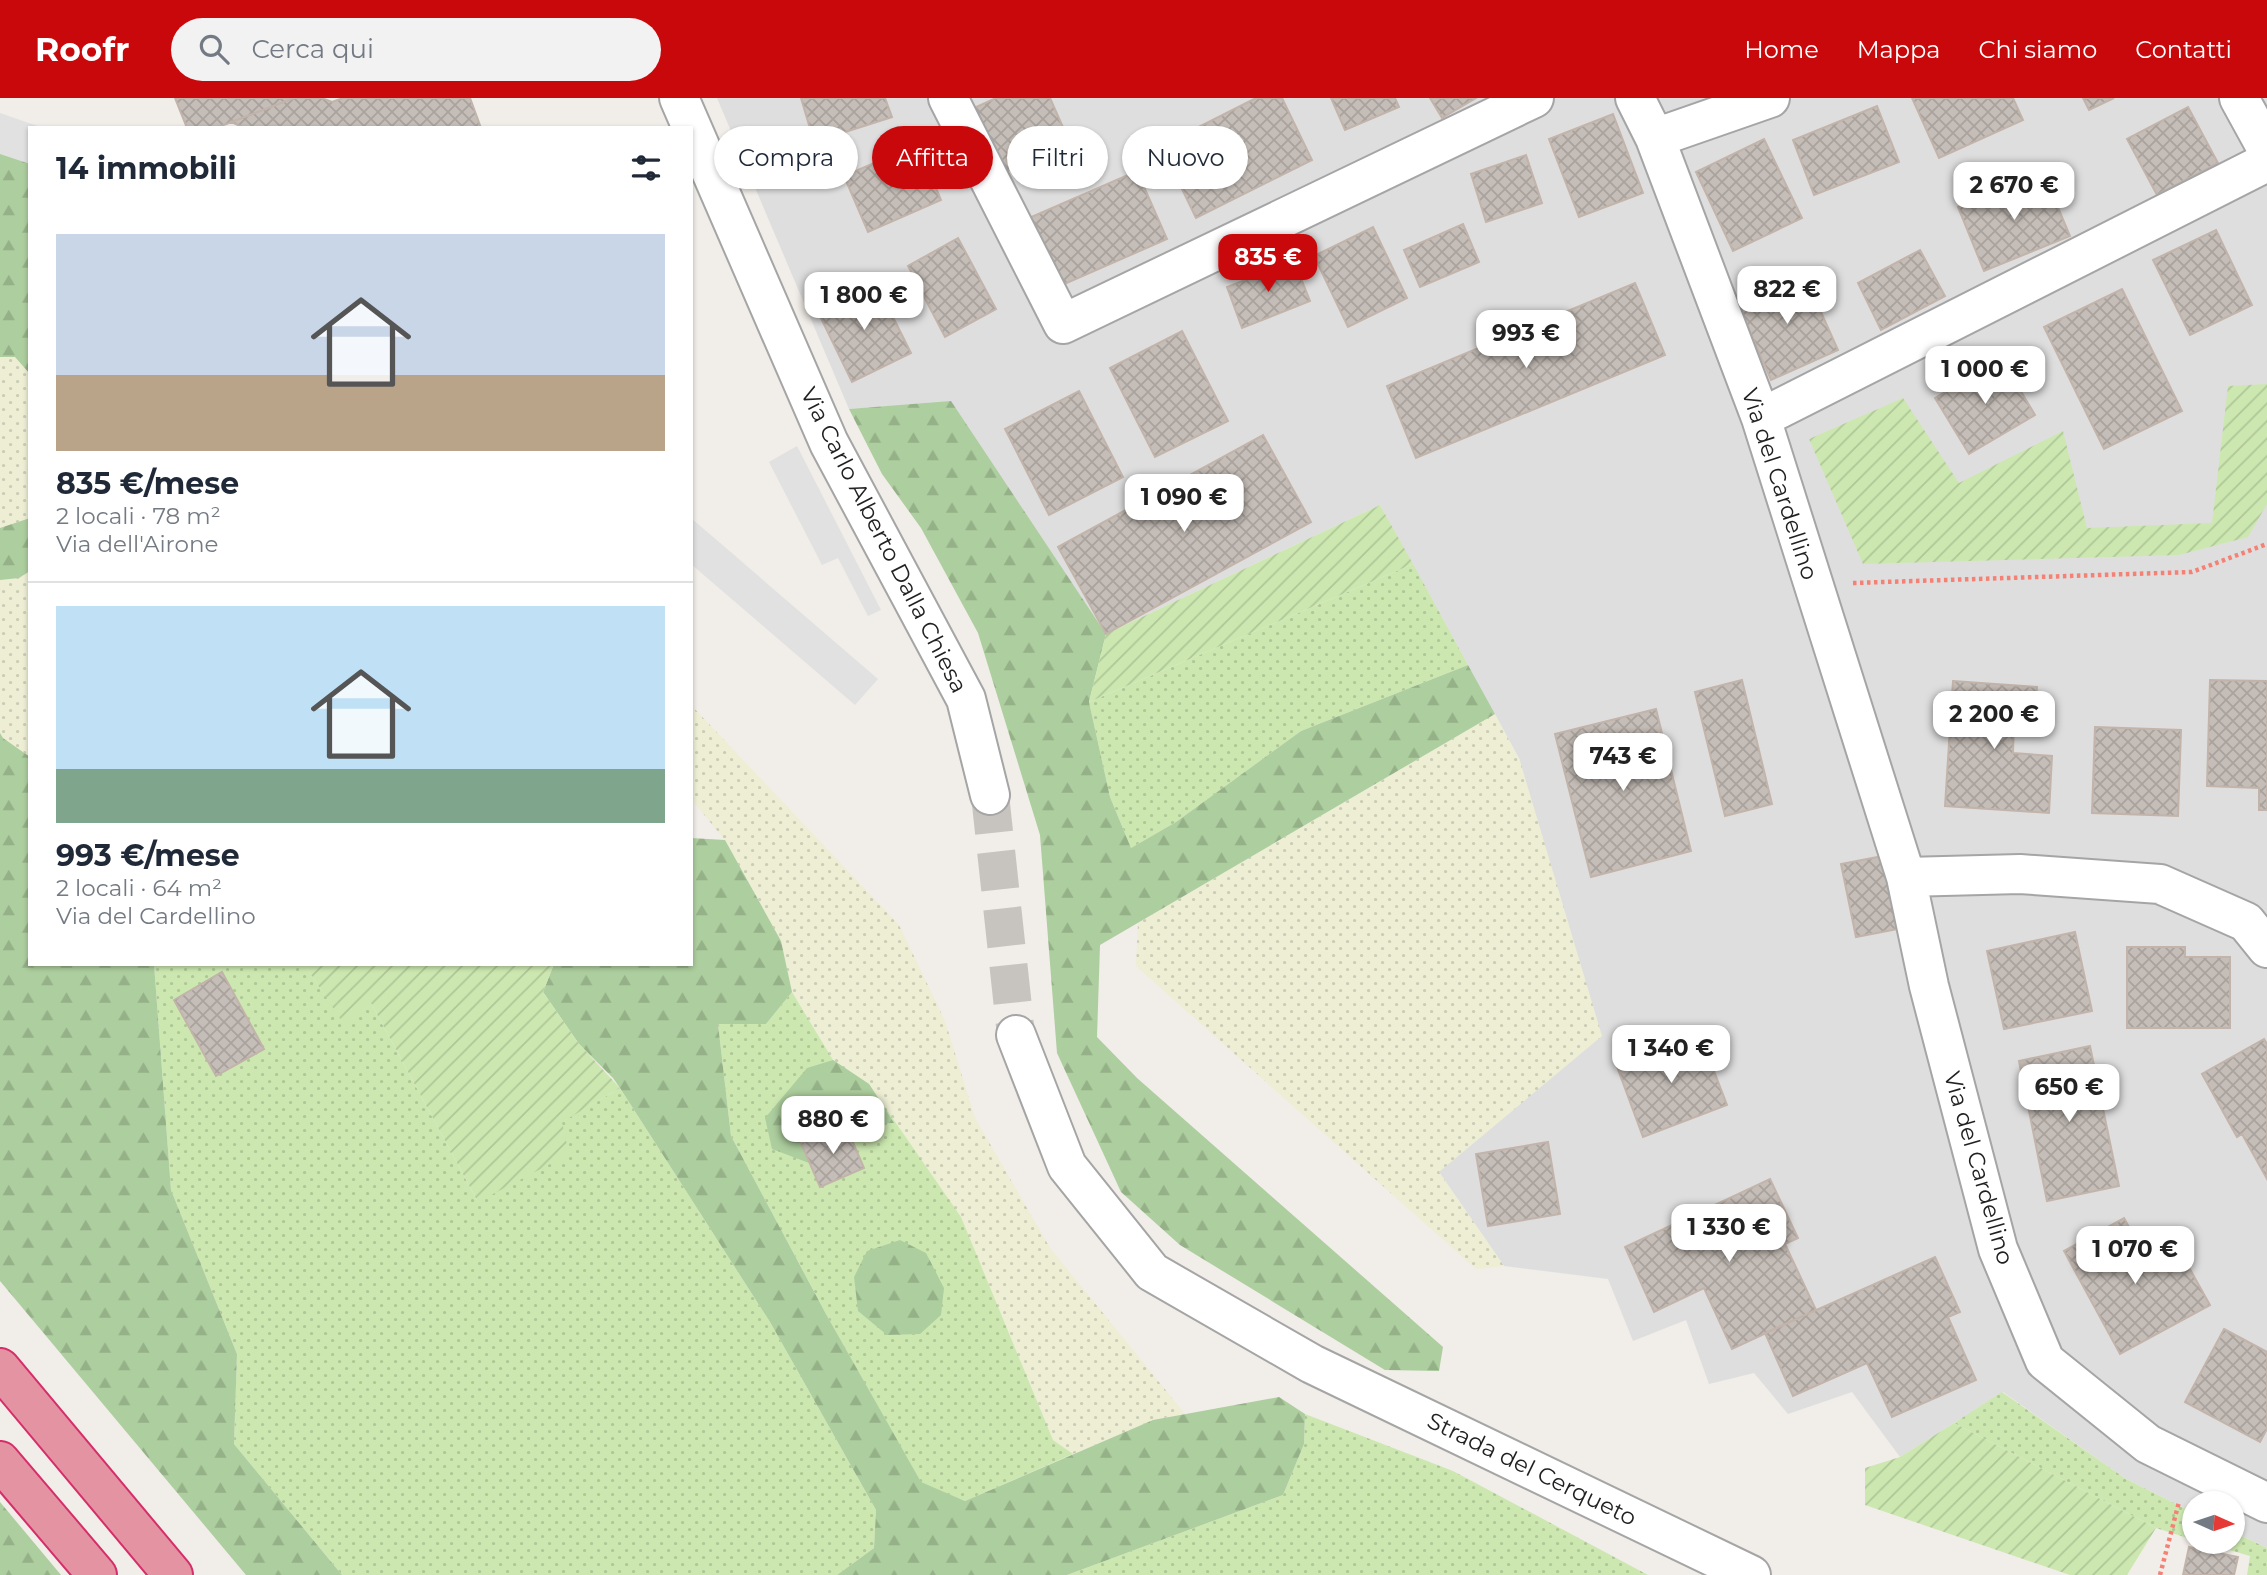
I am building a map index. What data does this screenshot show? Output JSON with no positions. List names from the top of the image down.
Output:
{
  "streets": {
    "street": ["Via del Cardellino", "Via Carlo Alberto Dalla Chiesa", "Strada del Cerqueto"]
  },
  "north": "right",
  "page": {
    "header": "Roofr",
    "search": "Cerca qui",
    "nav": [
      "Home",
      "Mappa",
      "Chi siamo",
      "Contatti"
    ],
    "chip": [
      "Compra",
      "Affitta",
      "Filtri",
      "Nuovo"
    ],
    "heading": "14 immobili",
    "price": [
      "2 670 €",
      "835 €",
      "822 €",
      "1 800 €",
      "993 €",
      "1 000 €",
      "1 090 €",
      "2 200 €",
      "743 €",
      "1 340 €",
      "650 €",
      "880 €",
      "1 330 €",
      "1 070 €"
    ],
    "list": [
      {
        "name": "835 €/mese",
        "note": "2 locali · 78 m² · Via dell'Airone"
      },
      {
        "name": "993 €/mese",
        "note": "2 locali · 64 m² · Via del Cardellino"
      }
    ]
  }
}
